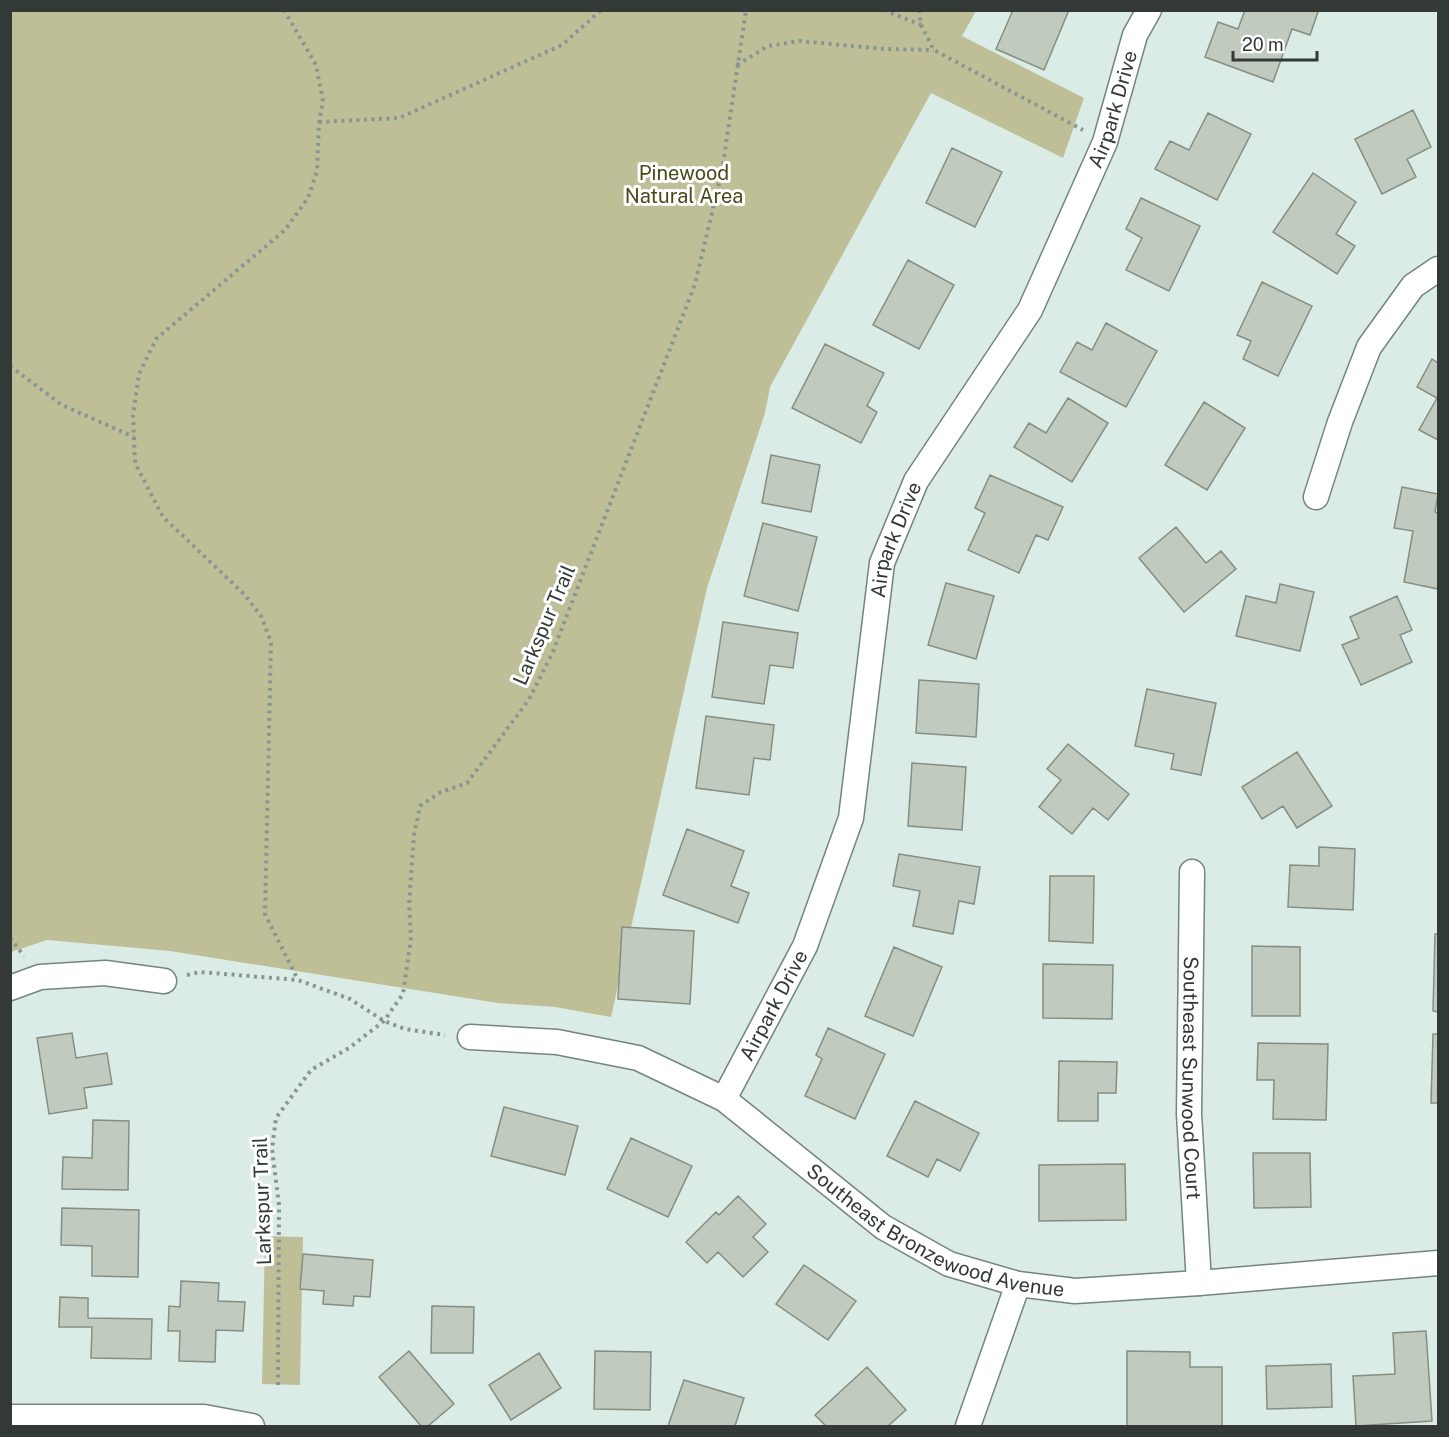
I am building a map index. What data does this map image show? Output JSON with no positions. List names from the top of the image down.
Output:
{
  "streets": {
    "street": ["Airpark Drive", "Southeast Sunwood Court", "Southeast Bronzewood Avenue"],
    "path": ["Larkspur Trail"]
  },
  "crossings": [
    ["Airpark Drive", "Southeast Bronzewood Avenue"],
    ["Southeast Sunwood Court", "Southeast Bronzewood Avenue"]
  ],
  "parks": ["Pinewood Natural Area"],
  "scale_bar": "20 m"
}
